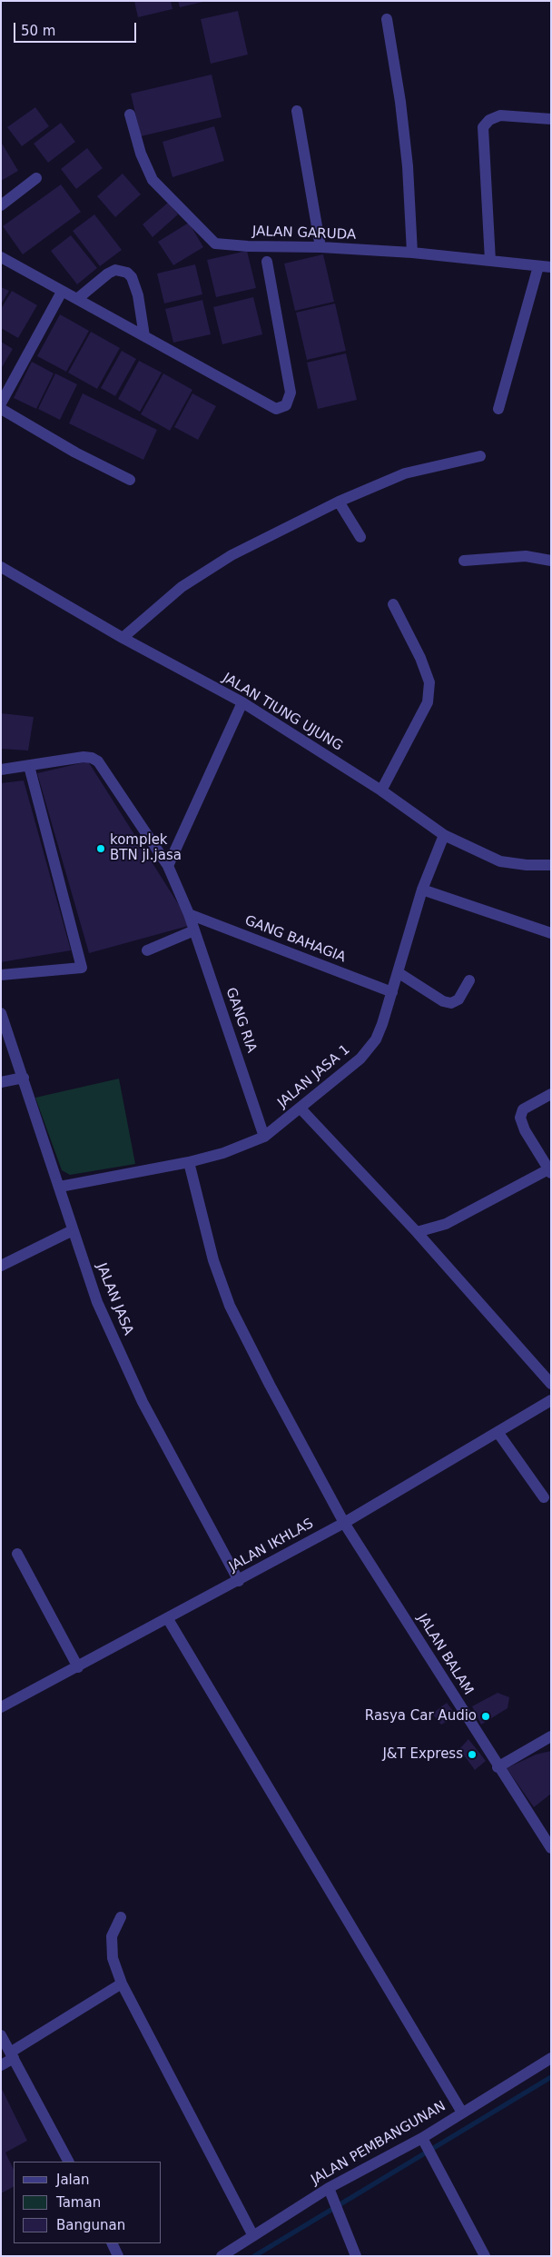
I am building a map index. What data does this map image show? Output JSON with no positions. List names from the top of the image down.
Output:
{
  "streets": {
    "street": [
      "JALAN GARUDA",
      "JALAN TIUNG UJUNG",
      "GANG BAHAGIA",
      "GANG RIA",
      "JALAN JASA 1",
      "JALAN JASA",
      "JALAN IKHLAS",
      "JALAN BALAM",
      "JALAN PEMBANGUNAN"
    ]
  },
  "crossings": [
    ["JALAN TIUNG UJUNG", "JALAN JASA 1"],
    ["GANG BAHAGIA", "GANG RIA"],
    ["GANG BAHAGIA", "JALAN JASA 1"],
    ["GANG RIA", "JALAN JASA 1"],
    ["JALAN JASA 1", "JALAN JASA"],
    ["JALAN JASA 1", "JALAN BALAM"],
    ["JALAN JASA", "JALAN IKHLAS"],
    ["JALAN IKHLAS", "JALAN BALAM"]
  ],
  "places": ["komplek BTN jl.jasa", "Rasya Car Audio", "J&T Express"],
  "legend": ["Jalan", "Taman", "Bangunan"],
  "scale_bar": "50 m"
}
